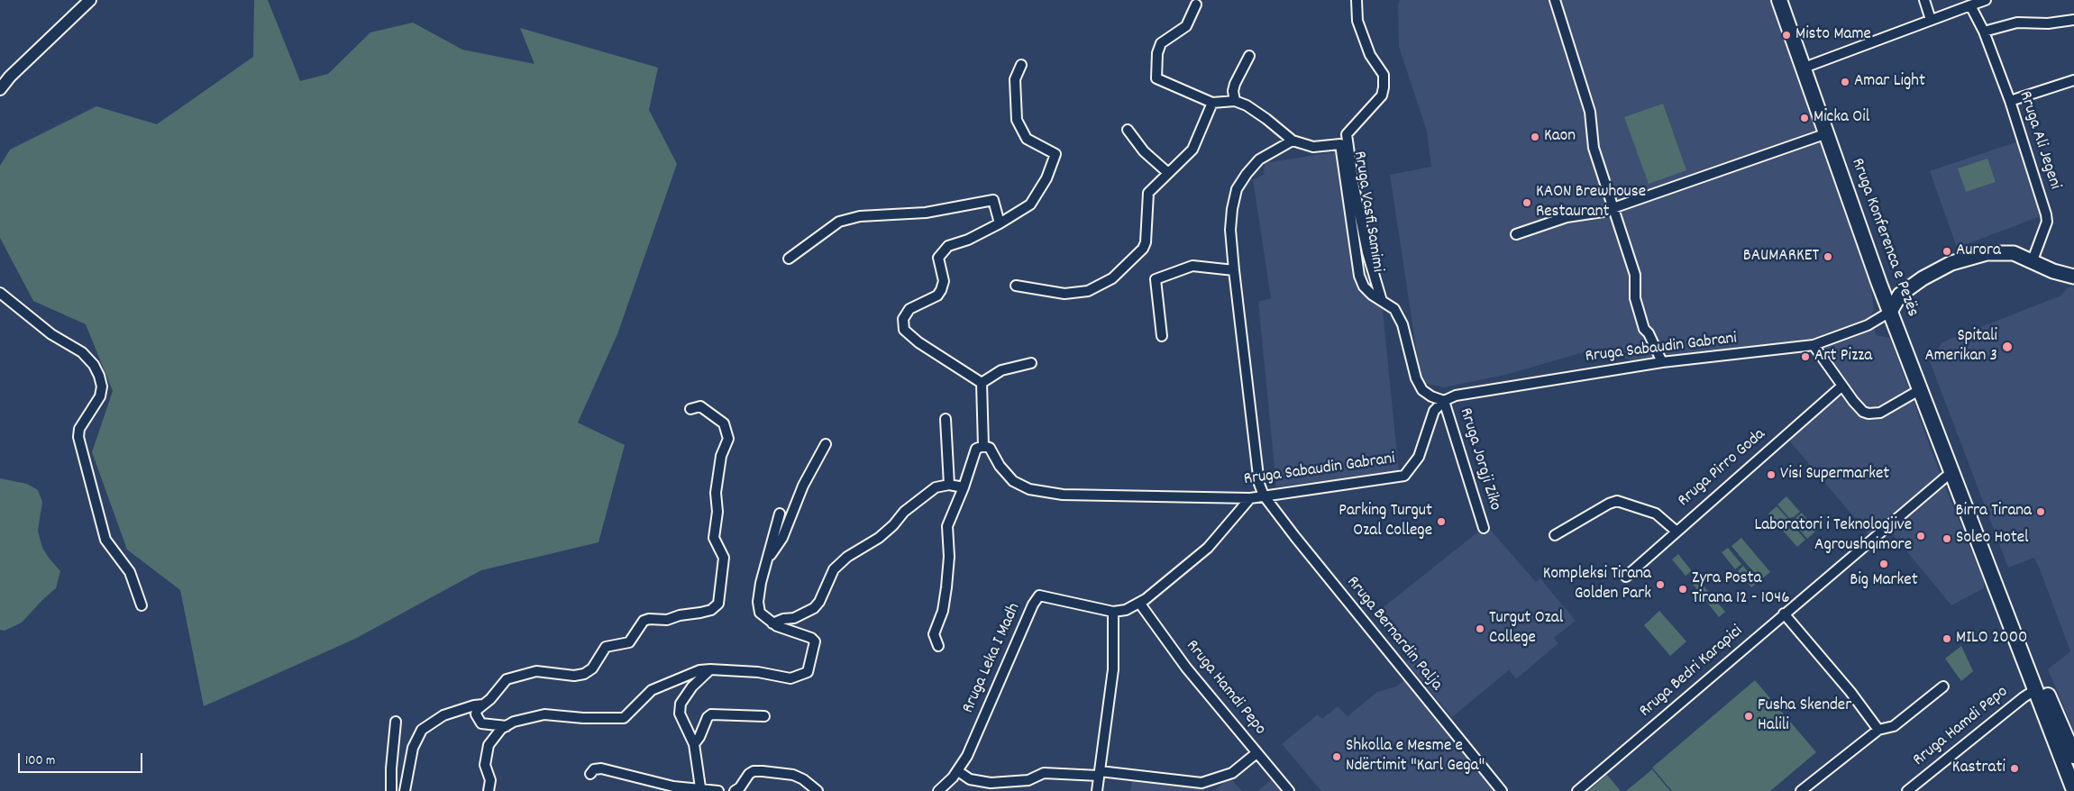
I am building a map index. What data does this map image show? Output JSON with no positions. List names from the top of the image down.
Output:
{
  "streets": {
    "main road": ["Rruga Konferenca e Pezës"],
    "street": [
      "Rruga Ali Jegeni",
      "Rruga Vasfi Samimi",
      "Rruga Sabaudin Gabrani",
      "Rruga Jorgji Ziko",
      "Rruga Pirro Goda",
      "Rruga Bernardin Palja",
      "Rruga Leka I Madh",
      "Rruga Bedri Karapici",
      "Rruga Hamdi Pepo"
    ]
  },
  "crossings": [
    ["Rruga Konferenca e Pezës", "Rruga Sabaudin Gabrani"],
    ["Rruga Konferenca e Pezës", "Rruga Bedri Karapici"],
    ["Rruga Konferenca e Pezës", "Rruga Hamdi Pepo"],
    ["Rruga Sabaudin Gabrani", "Rruga Jorgji Ziko"],
    ["Rruga Sabaudin Gabrani", "Rruga Bernardin Palja"],
    ["Rruga Sabaudin Gabrani", "Rruga Leka I Madh"],
    ["Rruga Leka I Madh", "Rruga Hamdi Pepo"]
  ],
  "places": [
    "Misto Mame",
    "Amar Light",
    "Micka Oil",
    "Kaon",
    "KAON Brewhouse Restaurant",
    "Aurora",
    "BAUMARKET",
    "Spitali Amerikan 3",
    "Art Pizza",
    "Visi Supermarket",
    "Birra Tirana",
    "Parking Turgut Ozal College",
    "Laboratori i Teknologjive Agroushqimore",
    "Soleo Hotel",
    "Big Market",
    "Kompleksi Tirana Golden Park",
    "Zyra Posta Tirana 12 - 1046",
    "Turgut Ozal College",
    "MILO 2000",
    "Fusha Skender Halili",
    "Shkolla e Mesme e Ndërtimit \"Karl Gega\"",
    "Kastrati"
  ],
  "scale_bar": "100 m"
}
